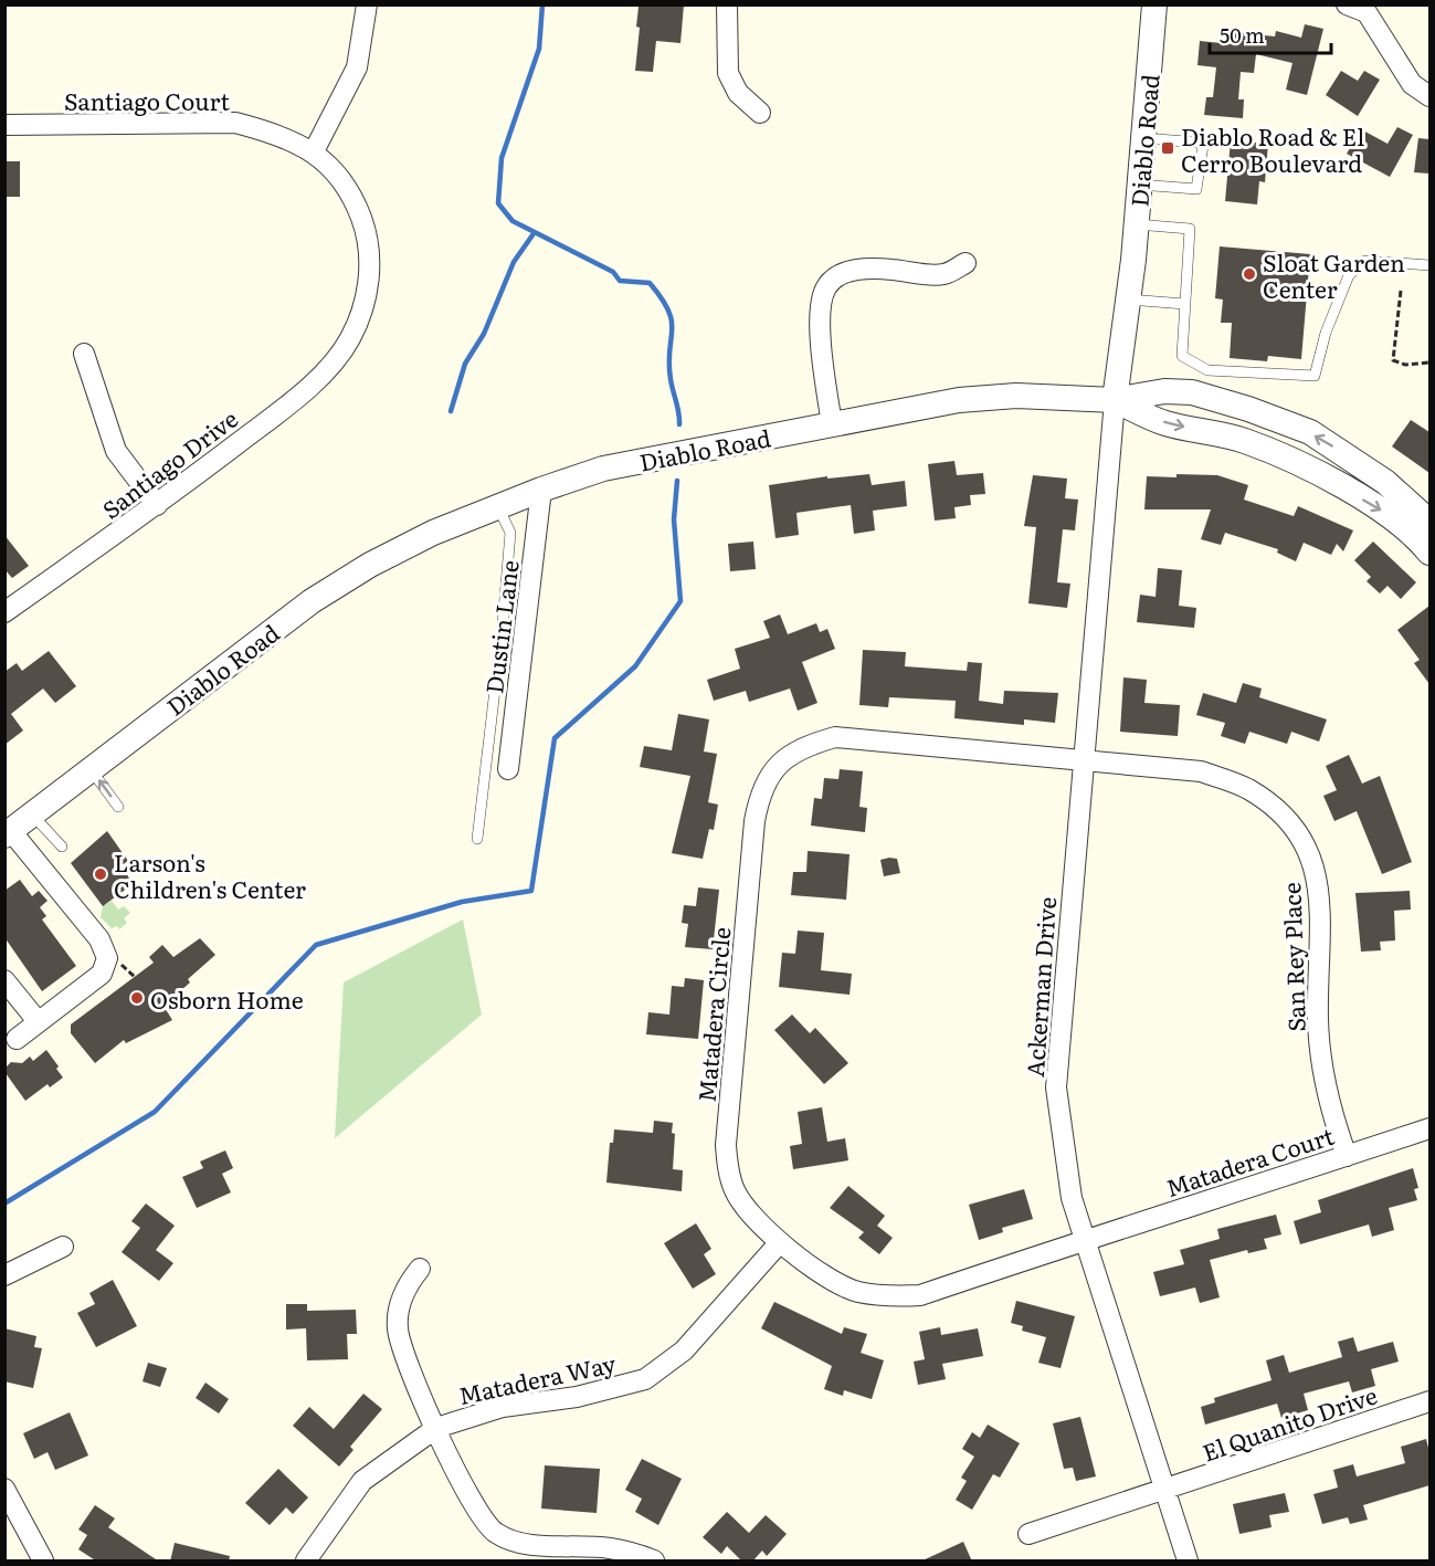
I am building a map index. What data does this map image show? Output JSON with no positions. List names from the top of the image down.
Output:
{
  "streets": {
    "street": [
      "Santiago Court",
      "Diablo Road",
      "Santiago Drive",
      "Dustin Lane",
      "San Rey Place",
      "Ackerman Drive",
      "Matadera Circle",
      "Matadera Court",
      "Matadera Way",
      "El Quanito Drive"
    ]
  },
  "crossings": [
    ["Santiago Court", "Santiago Drive"],
    ["Diablo Road", "Dustin Lane"],
    ["Diablo Road", "Ackerman Drive"],
    ["San Rey Place", "Ackerman Drive"],
    ["San Rey Place", "Matadera Circle"],
    ["San Rey Place", "Matadera Court"],
    ["Ackerman Drive", "Matadera Circle"],
    ["Ackerman Drive", "Matadera Court"],
    ["Ackerman Drive", "El Quanito Drive"],
    ["Matadera Circle", "Matadera Court"],
    ["Matadera Circle", "Matadera Way"]
  ],
  "places": {
    "transit": ["Diablo Road & El Cerro Boulevard"],
    "other": ["Sloat Garden Center", "Larson's Children's Center", "Osborn Home"]
  },
  "scale_bar": "50 m"
}
